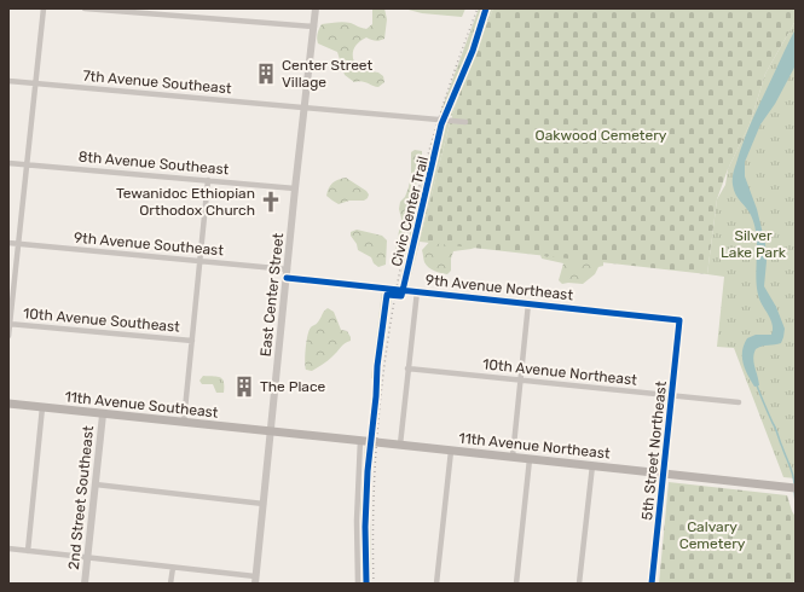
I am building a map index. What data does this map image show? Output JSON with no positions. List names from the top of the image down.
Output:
{
  "streets": {
    "main road": ["11th Avenue Southeast", "11th Avenue Northeast"],
    "street": [
      "7th Avenue Southeast",
      "8th Avenue Southeast",
      "9th Avenue Southeast",
      "9th Avenue Northeast",
      "East Center Street",
      "10th Avenue Southeast",
      "10th Avenue Northeast",
      "5th Street Northeast",
      "2nd Street Southeast"
    ],
    "cycle path": ["Civic Center Trail"]
  },
  "crossings": [
    ["7th Avenue Southeast", "East Center Street"],
    ["8th Avenue Southeast", "East Center Street"],
    ["9th Avenue Southeast", "9th Avenue Northeast"],
    ["9th Avenue Southeast", "East Center Street"],
    ["9th Avenue Northeast", "East Center Street"],
    ["9th Avenue Northeast", "5th Street Northeast"],
    ["East Center Street", "11th Avenue Southeast"],
    ["East Center Street", "11th Avenue Northeast"],
    ["10th Avenue Northeast", "5th Street Northeast"],
    ["11th Avenue Southeast", "11th Avenue Northeast"],
    ["11th Avenue Southeast", "2nd Street Southeast"],
    ["11th Avenue Northeast", "5th Street Northeast"]
  ],
  "parks": ["Oakwood Cemetery", "Silver Lake Park", "Calvary Cemetery"],
  "places": {
    "building": ["Center Street Village", "The Place"],
    "church": ["Tewanidoc Ethiopian Orthodox Church"]
  }
}
